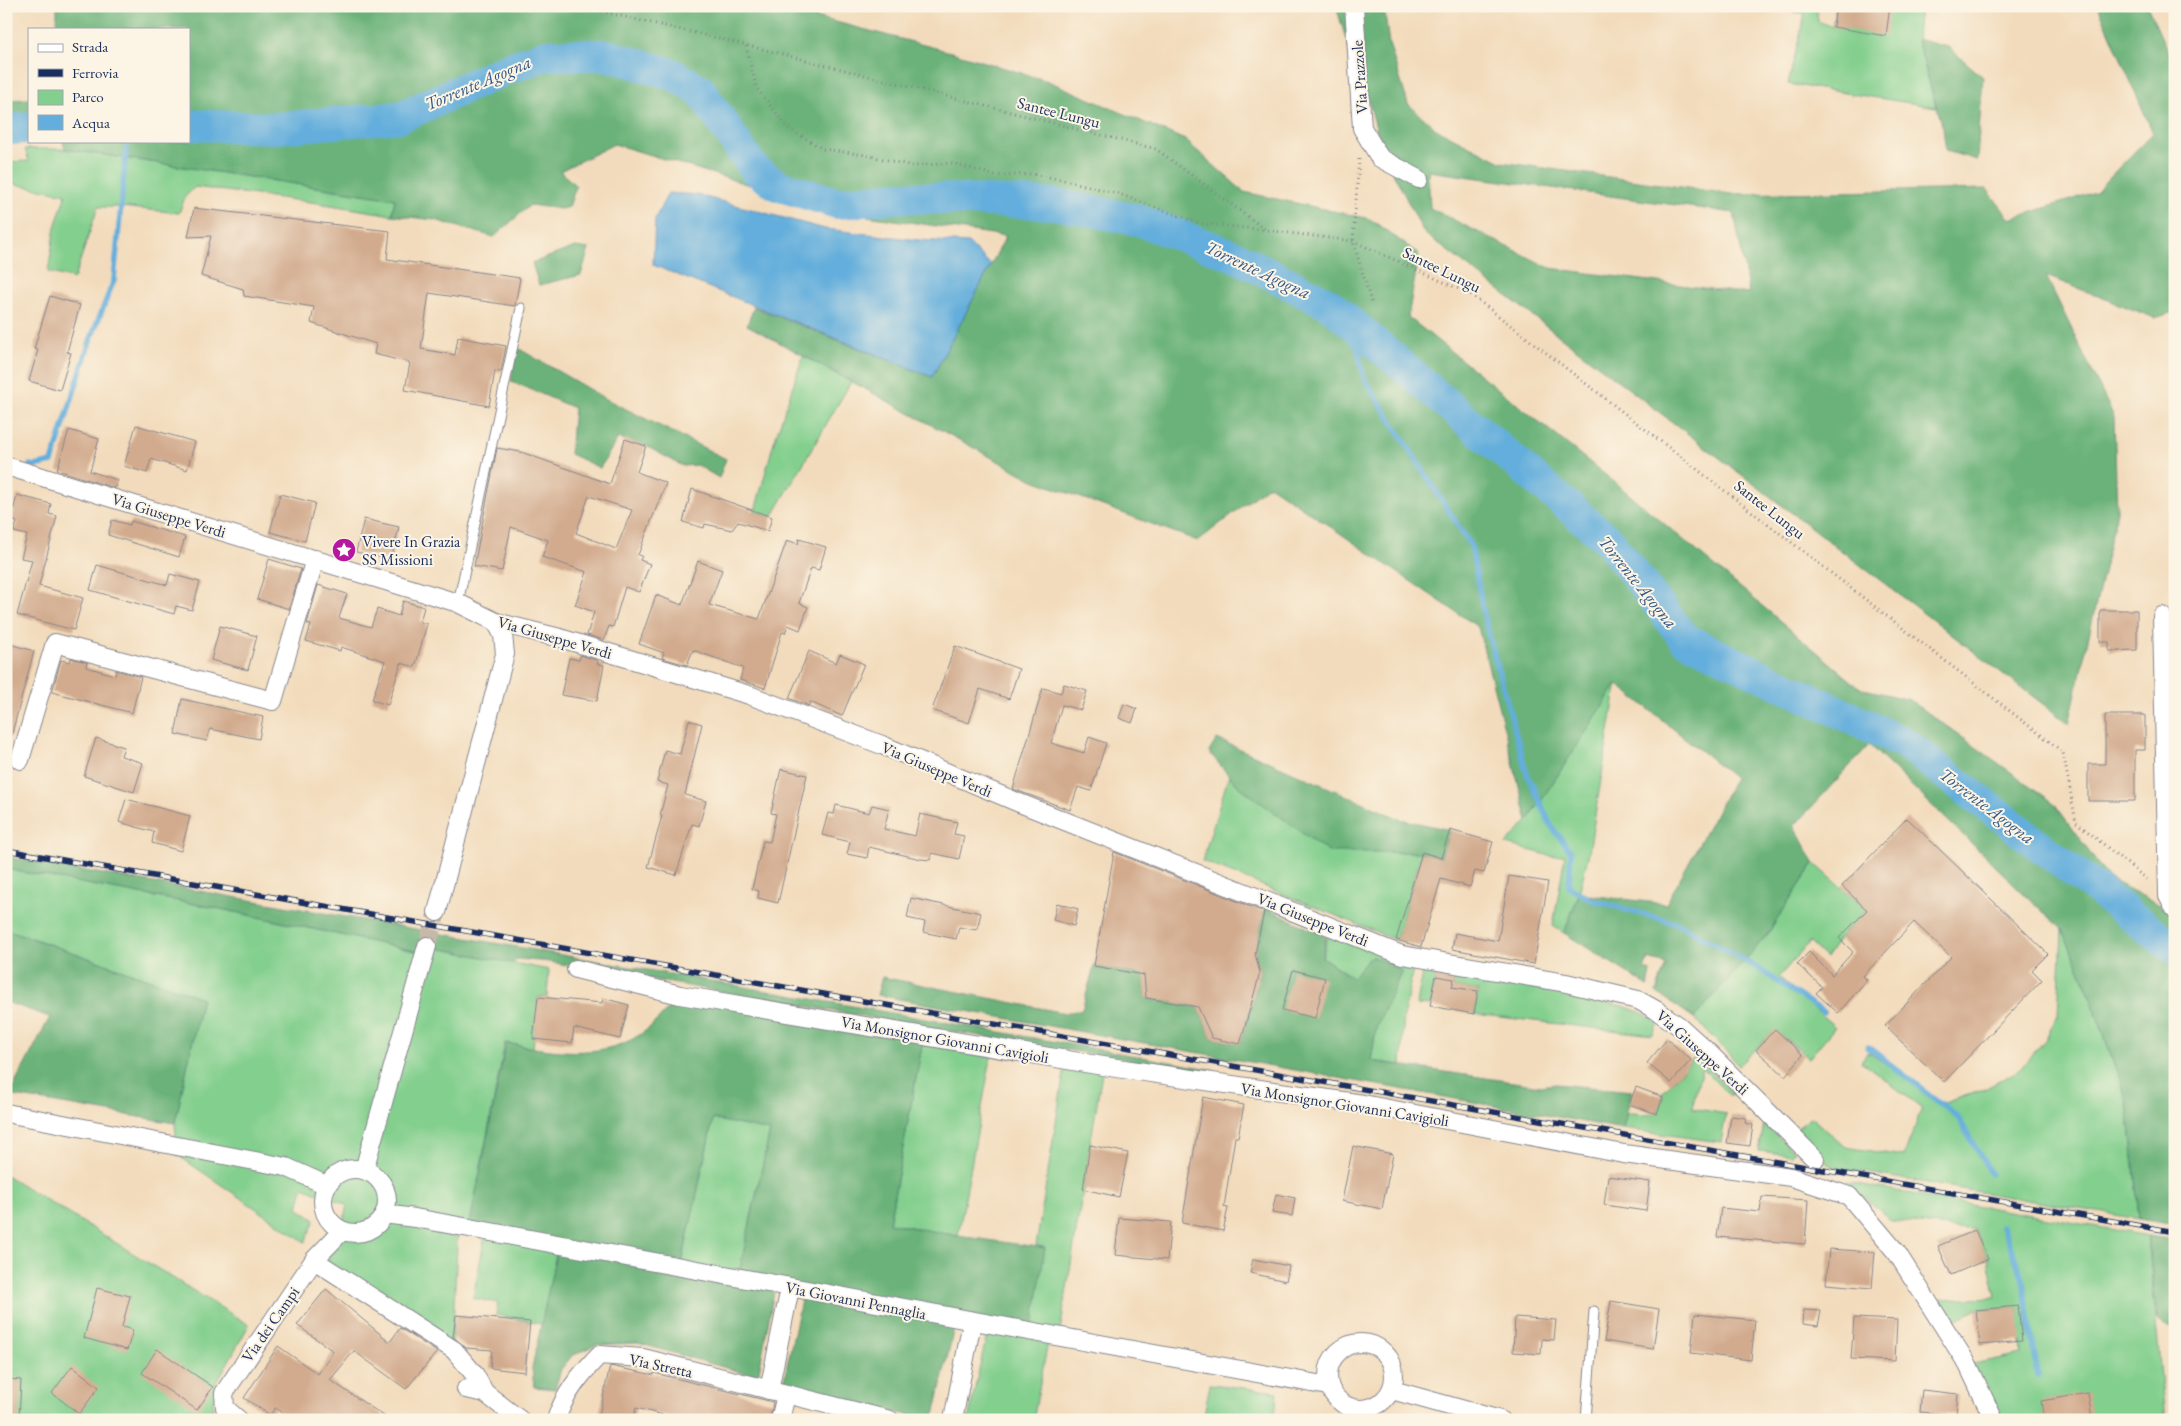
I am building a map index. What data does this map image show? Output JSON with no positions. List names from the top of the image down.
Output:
{
  "streets": {
    "street": [
      "Via Prazzole",
      "Via Giuseppe Verdi",
      "Via Monsignor Giovanni Cavigioli",
      "Via Giovanni Pennaglia",
      "Via dei Campi",
      "Via Stretta"
    ],
    "path": ["Santee Lungu"]
  },
  "crossings": [
    ["Via Giovanni Pennaglia", "Via dei Campi"]
  ],
  "water": ["Torrente Agogna"],
  "places": {
    "place": ["Vivere In Grazia SS Missioni"]
  },
  "legend": [
    "Strada",
    "Ferrovia",
    "Parco",
    "Acqua"
  ]
}
